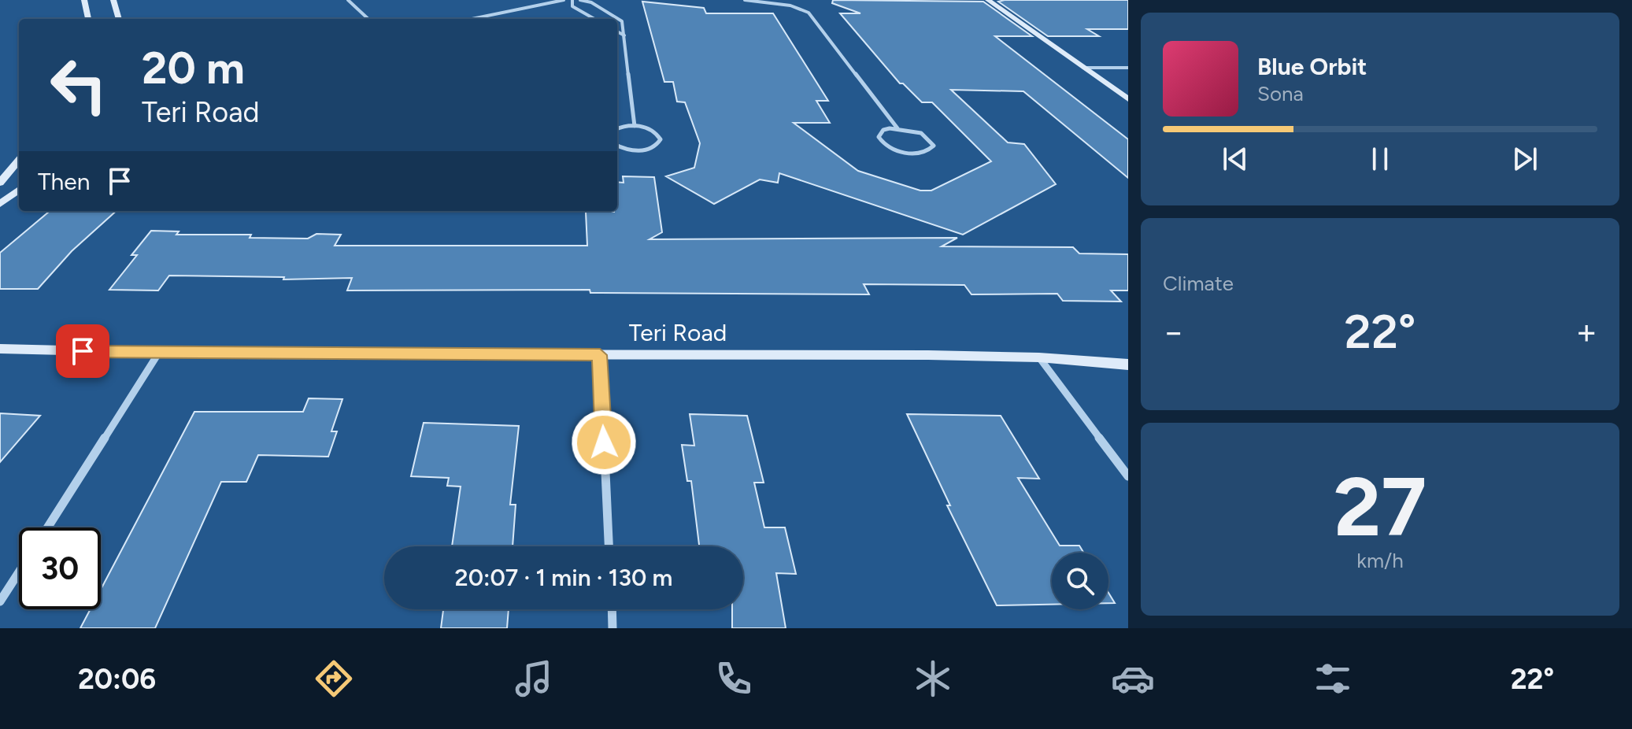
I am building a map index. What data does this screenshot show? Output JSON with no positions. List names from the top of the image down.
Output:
{
  "streets": {
    "street": ["Teri Road"]
  },
  "page": {
    "turn": ["20 m", "Teri Road"],
    "song": ["Blue Orbit", "Sona"],
    "then": "Then",
    "tile": [
      "Climate",
      ["27", "km/h"]
    ],
    "heat": ["−", "22°", "+"],
    "limit": "30",
    "trip": "20:07 · 1 min · 130 m",
    "tabs": ["20:06", "22°"]
  }
}
